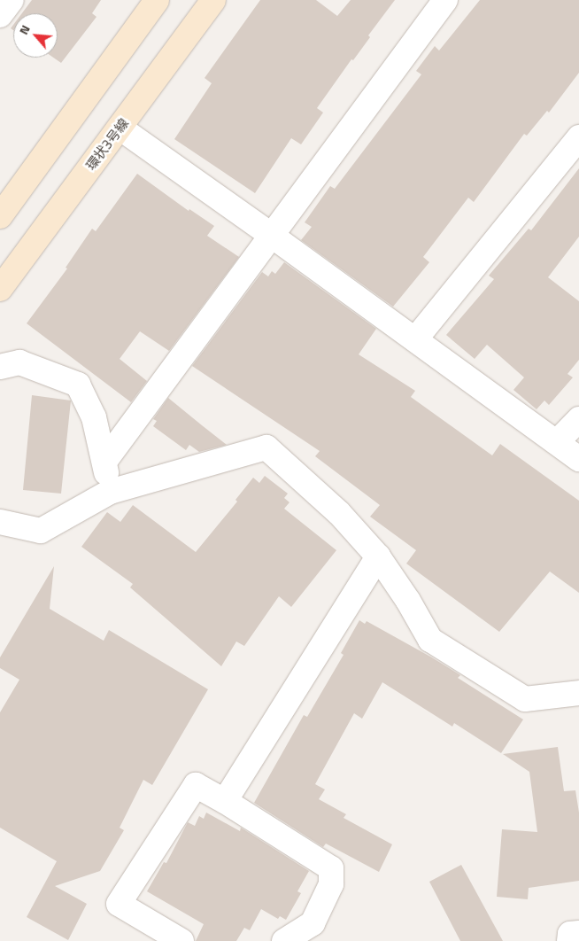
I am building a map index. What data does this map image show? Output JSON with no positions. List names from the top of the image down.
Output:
{
  "streets": {
    "street": ["環状3号線"]
  },
  "north": "top left"
}
